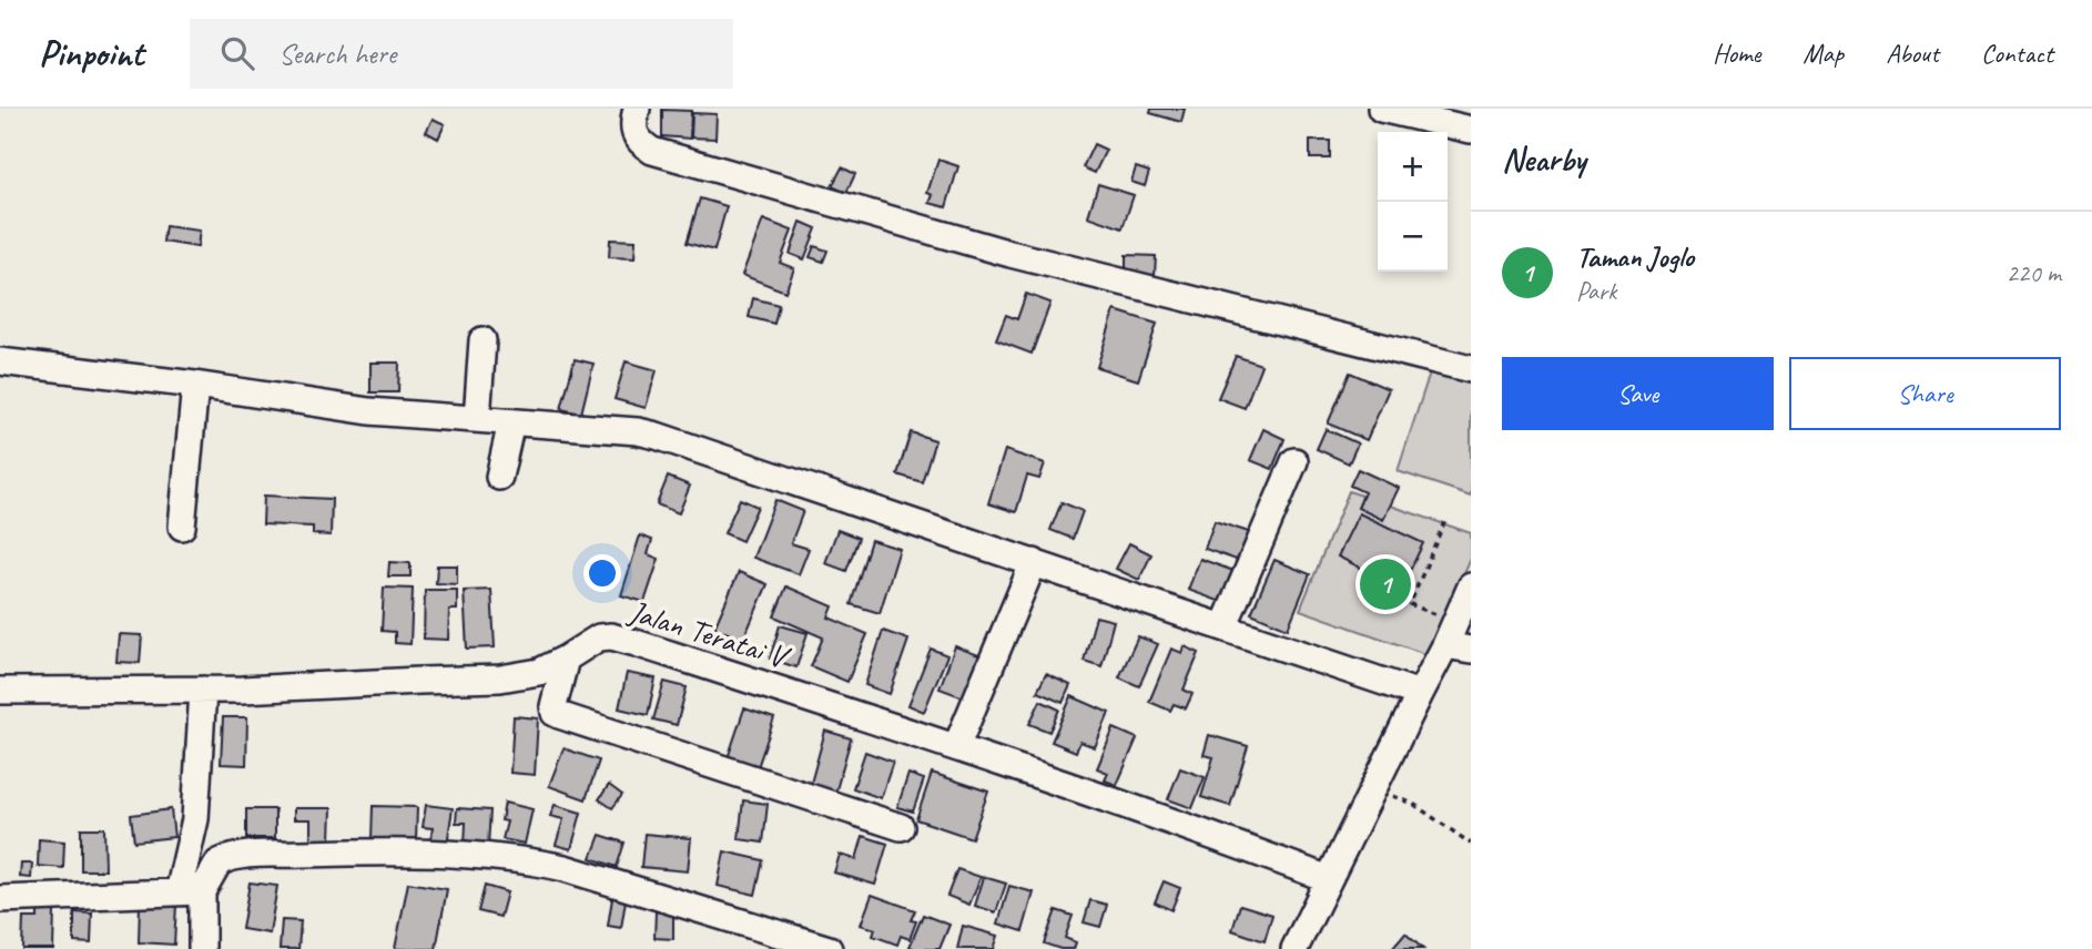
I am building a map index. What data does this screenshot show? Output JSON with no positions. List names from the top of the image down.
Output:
{
  "streets": {
    "street": ["Jalan Teratai V"]
  },
  "page": {
    "header": "Pinpoint",
    "search": "Search here",
    "nav": [
      "Home",
      "Map",
      "About",
      "Contact"
    ],
    "heading": "Nearby",
    "map_buttons": ["+", "−"],
    "list": [
      {
        "mark": "1",
        "name": "Taman Joglo",
        "note": "Park",
        "value": "220 m"
      }
    ],
    "buttons": ["Save", "Share"],
    "pins": "1"
  }
}
